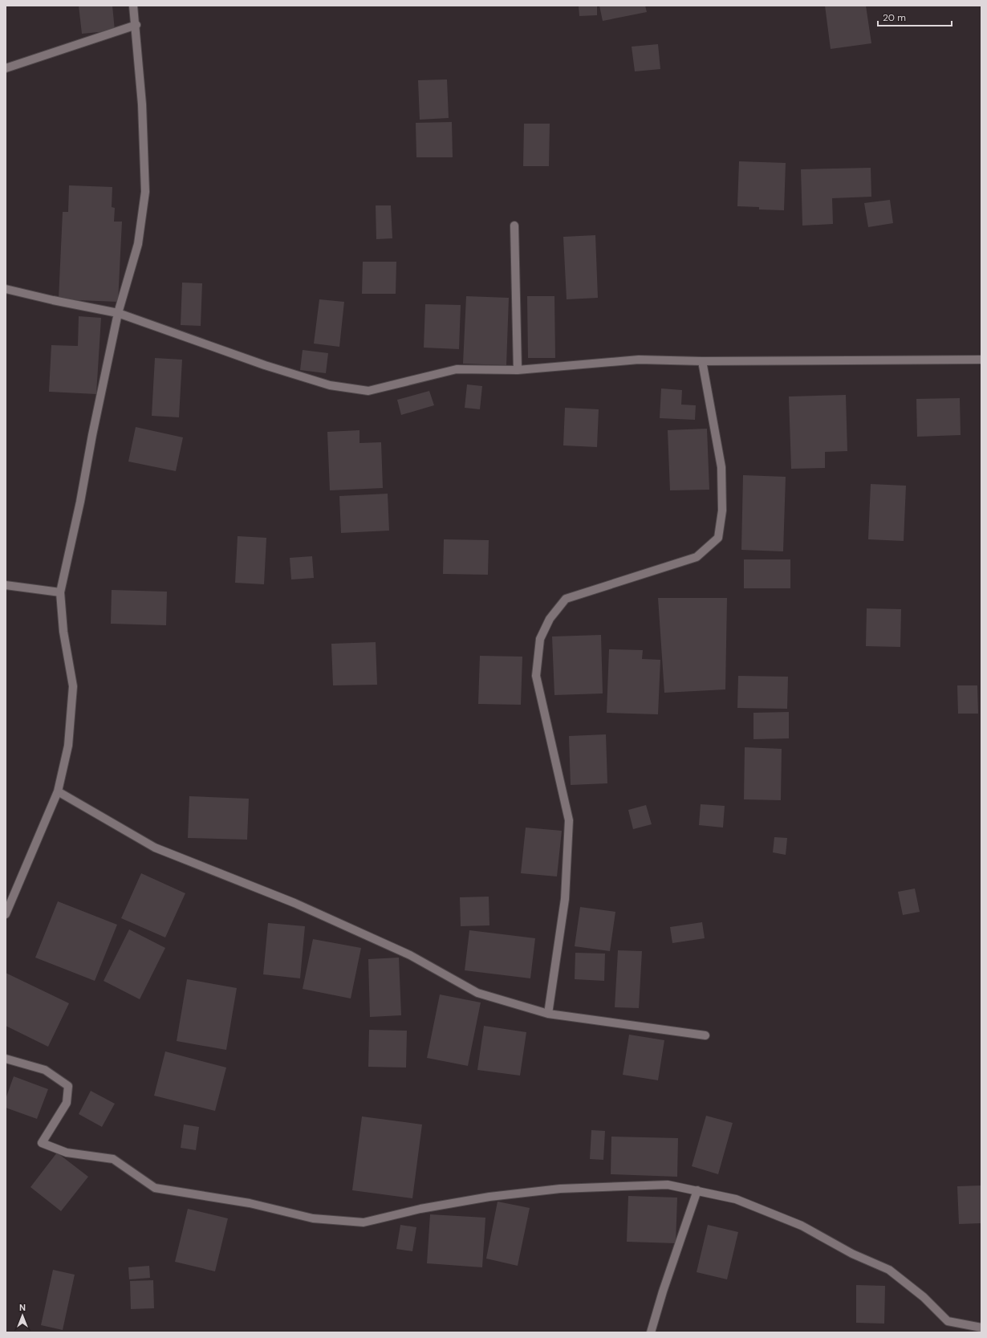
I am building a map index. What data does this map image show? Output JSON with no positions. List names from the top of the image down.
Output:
{
  "scale_bar": "20 m",
  "north": "top"
}
